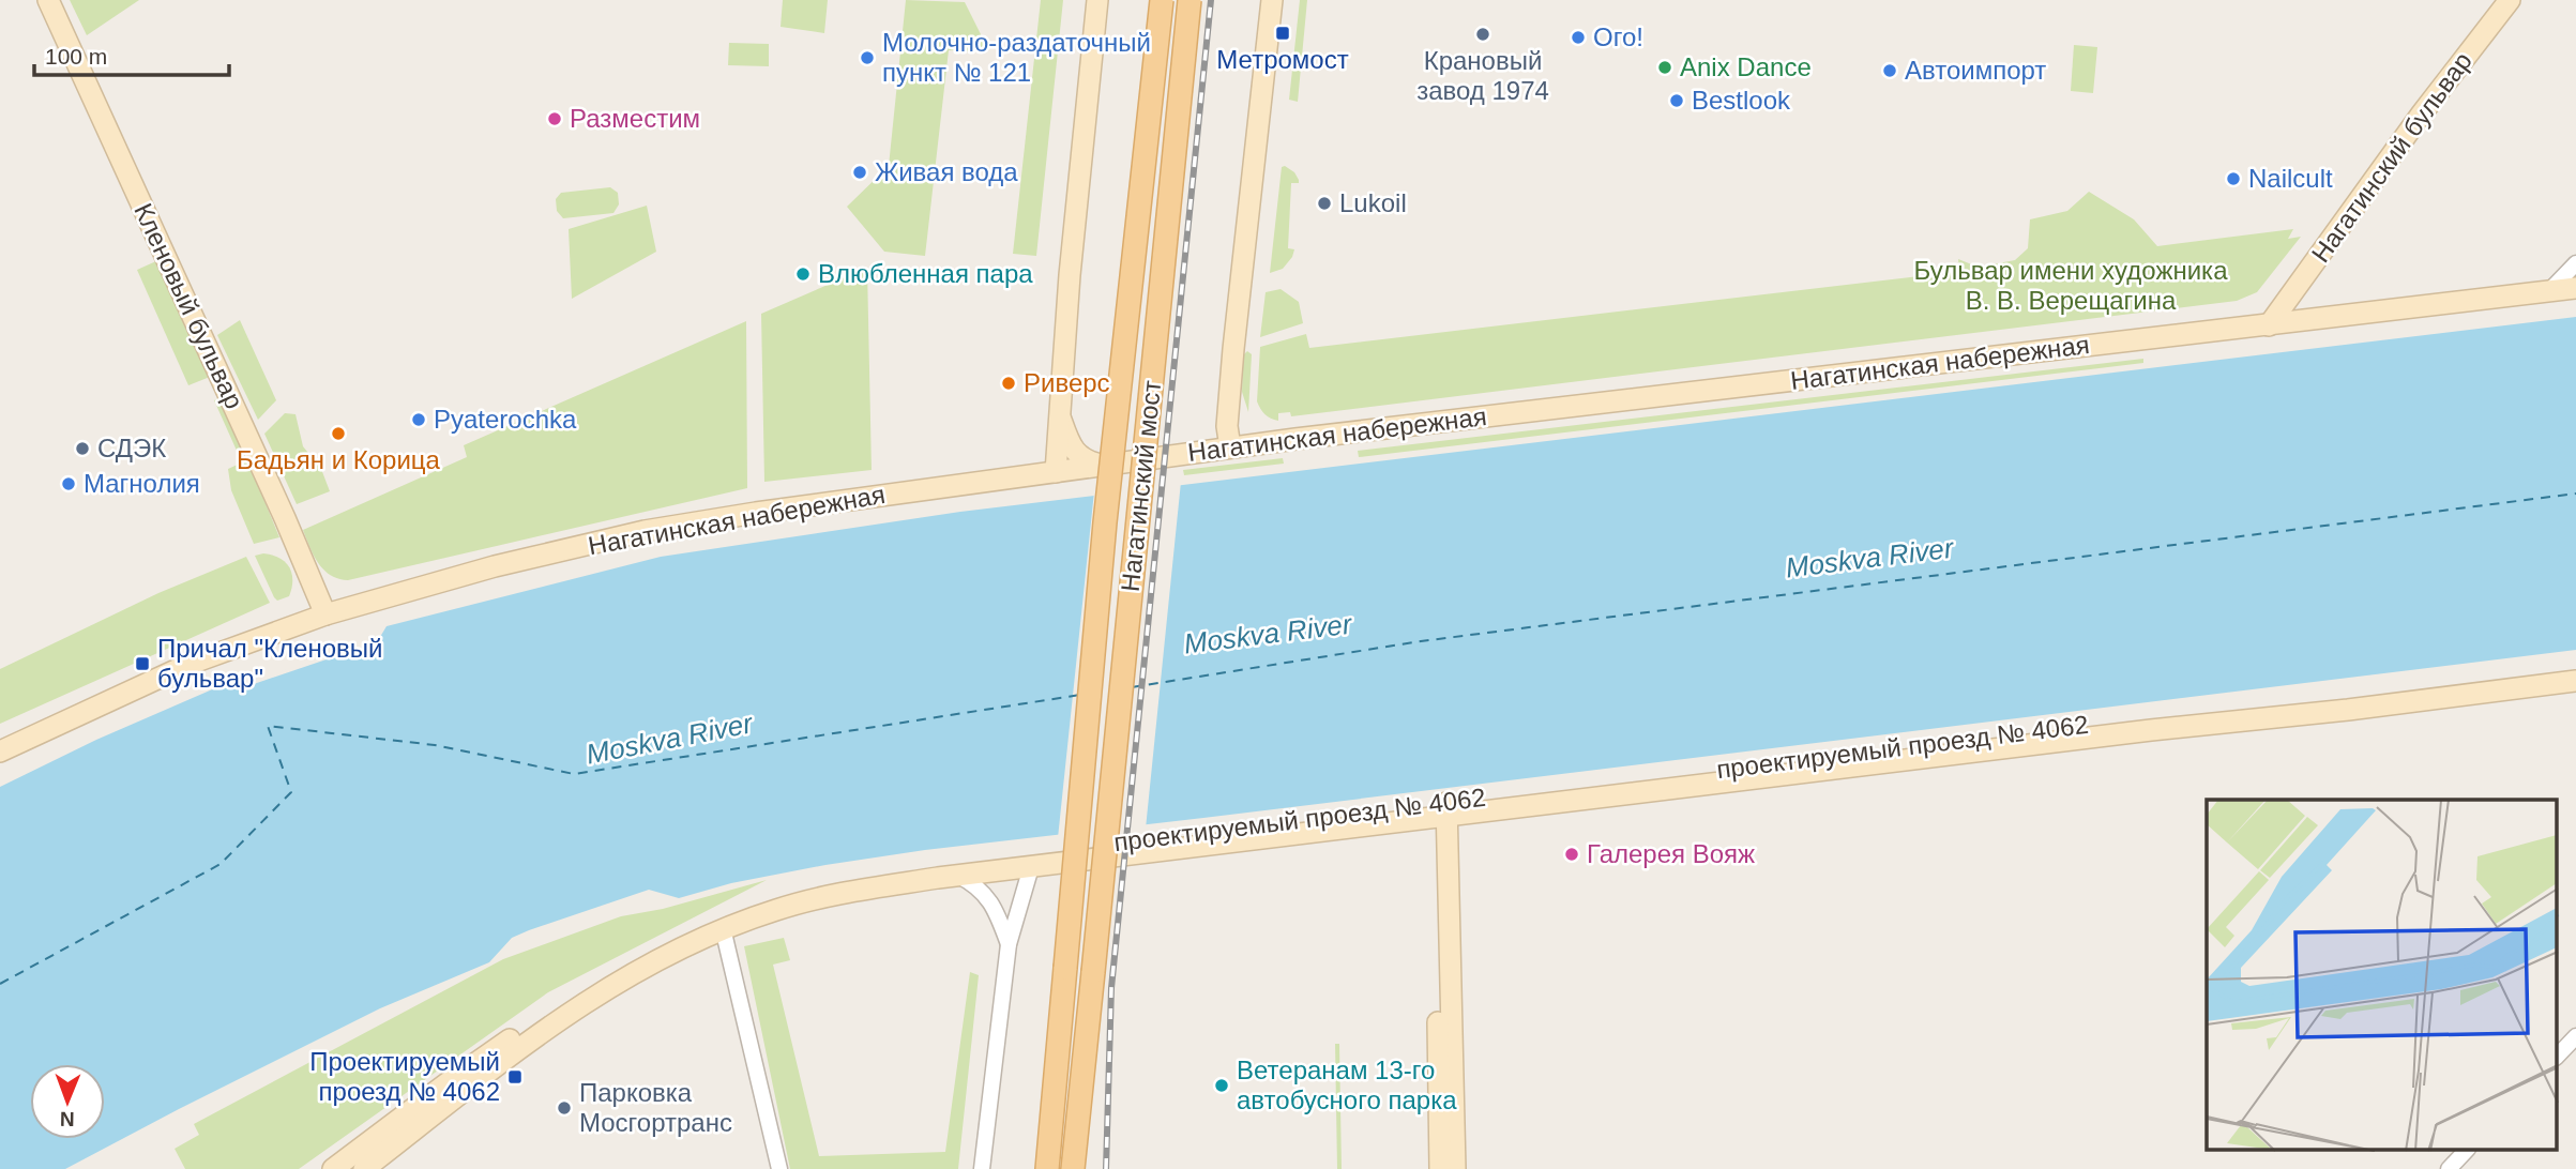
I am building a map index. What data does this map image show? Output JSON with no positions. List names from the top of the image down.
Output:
{
  "streets": {
    "main road": [
      "Нагатинский бульвар",
      "Кленовый бульвар",
      "Нагатинская набережная",
      "Нагатинский мост",
      "проектируемый проезд № 4062"
    ]
  },
  "crossings": [
    ["Нагатинский бульвар", "Нагатинская набережная"],
    ["Кленовый бульвар", "Нагатинская набережная"]
  ],
  "water": ["Moskva River"],
  "parks": ["Бульвар имени художника В. В. Верещагина"],
  "places": {
    "transit": ["Метромост", "Причал \"Кленовый бульвар\"", "Проектируемый проезд № 4062"],
    "other": [
      "Крановый завод 1974",
      "Ого!",
      "Молочно-раздаточный пункт № 121",
      "Anix Dance",
      "Автоимпорт",
      "Bestlook",
      "Разместим",
      "Живая вода",
      "Nailcult",
      "Lukoil",
      "Влюбленная пара",
      "Риверс",
      "Pyaterochka",
      "Бадьян и Корица",
      "СДЭК",
      "Магнолия",
      "Галерея Вояж",
      "Ветеранам 13-го автобусного парка",
      "Парковка Мосгортранс"
    ]
  },
  "scale_bar": "100 m",
  "north": "bottom"
}
